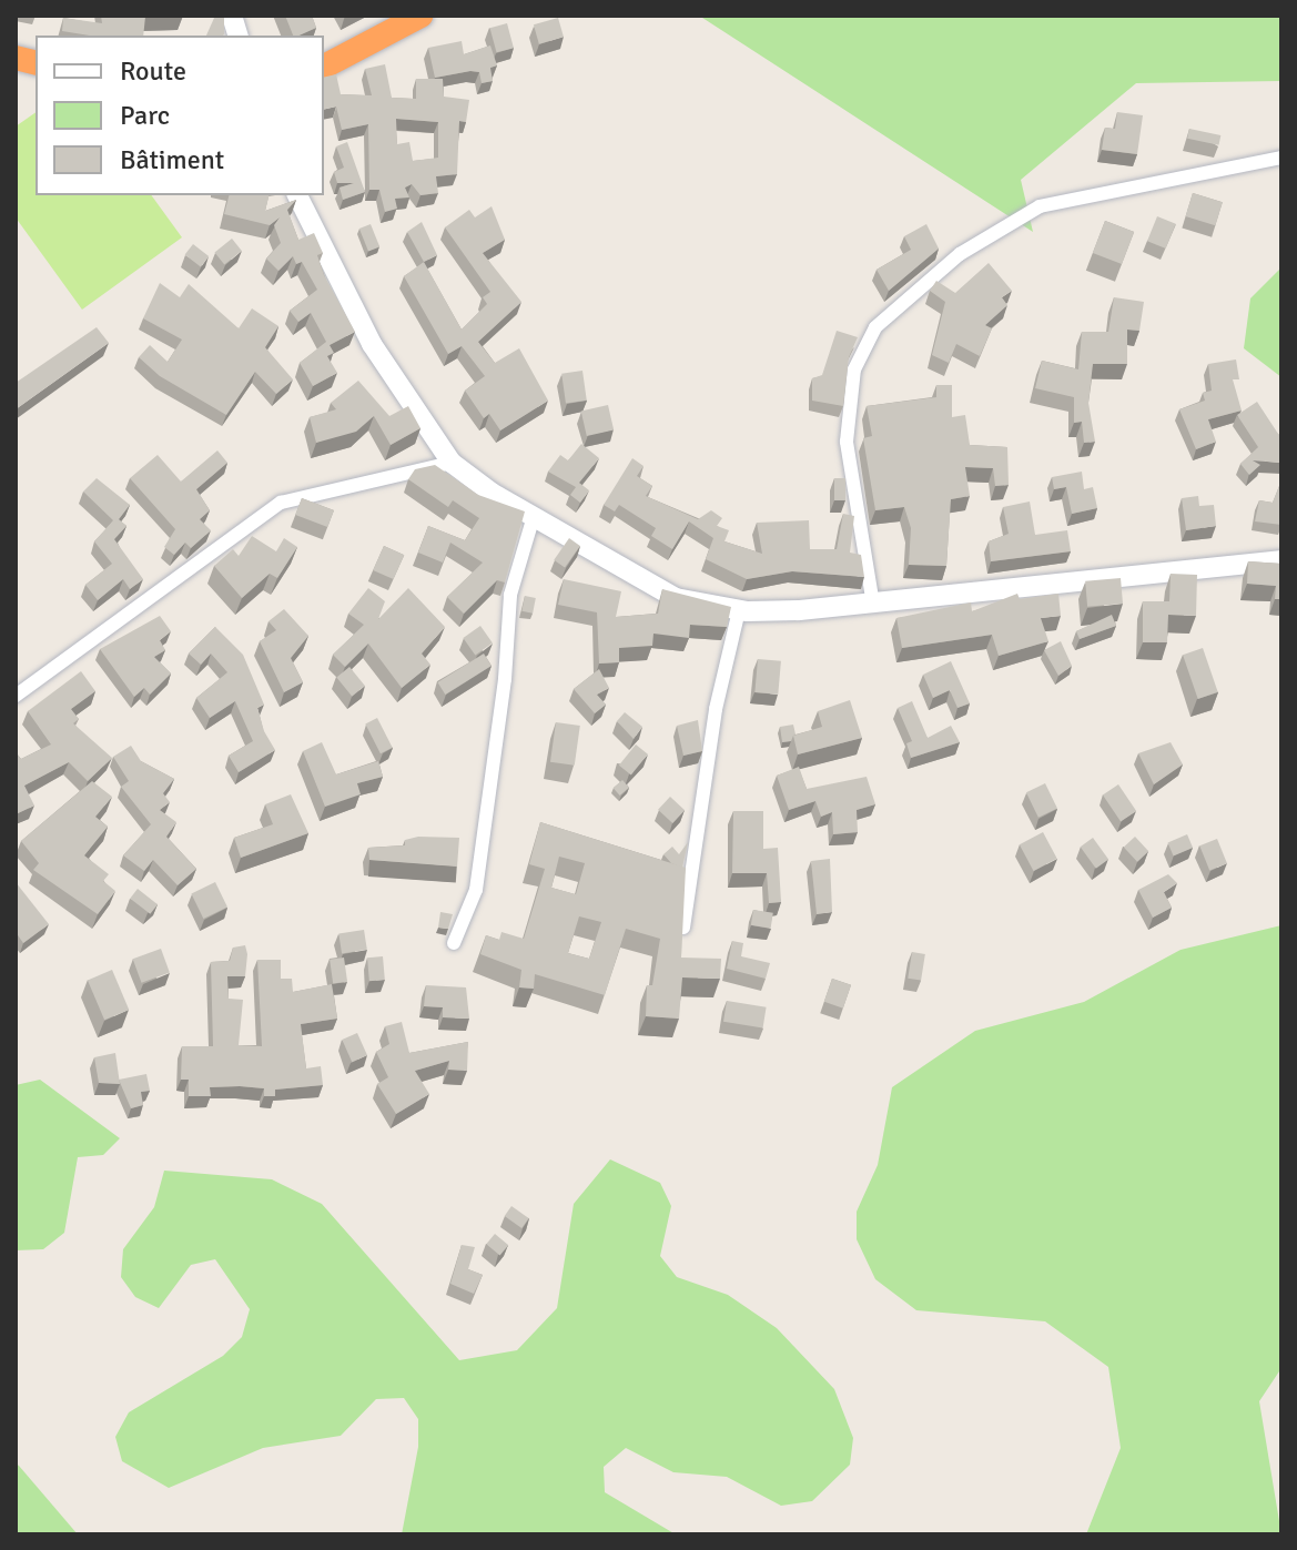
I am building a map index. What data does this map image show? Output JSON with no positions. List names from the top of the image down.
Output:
{
  "legend": ["Route", "Parc", "Bâtiment"]
}
